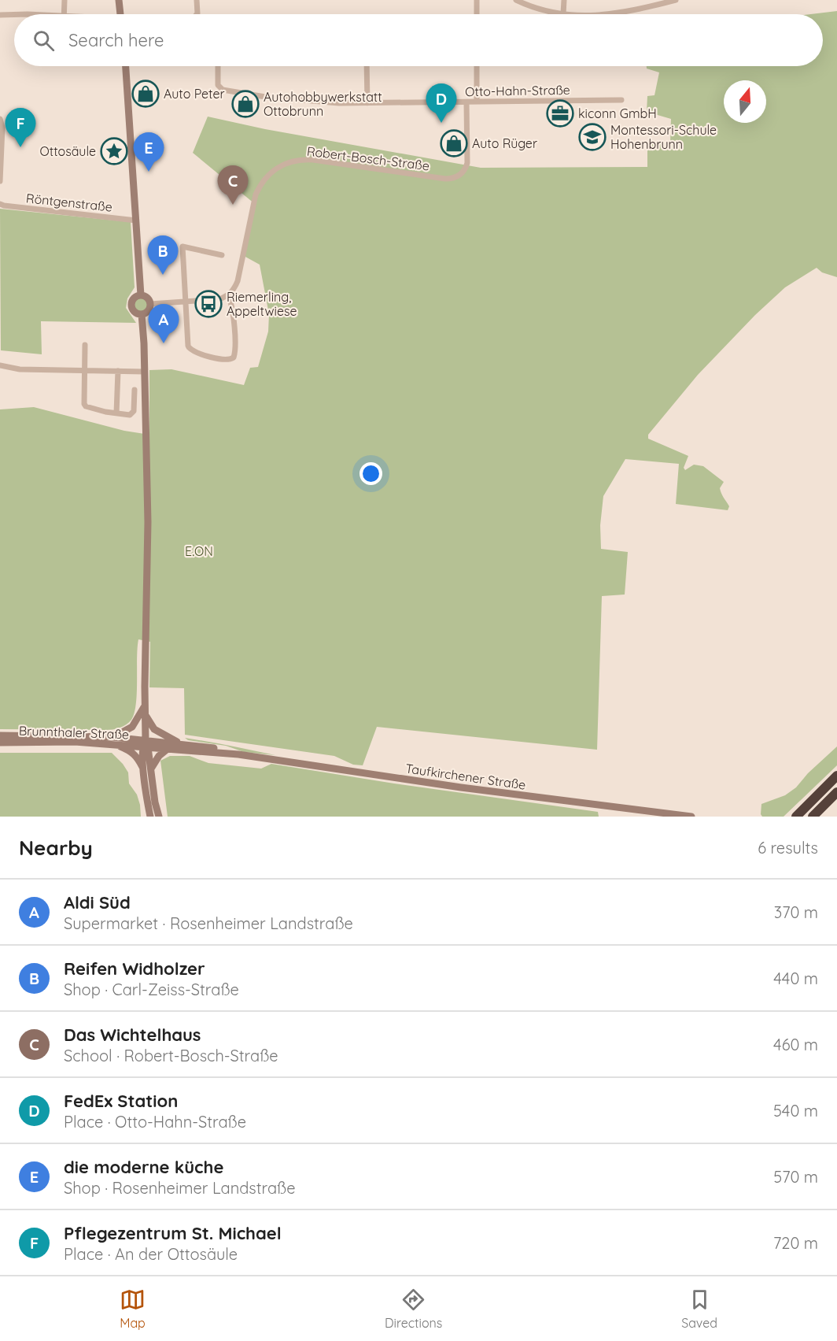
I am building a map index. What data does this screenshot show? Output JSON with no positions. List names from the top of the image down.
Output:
{
  "streets": {
    "main road": ["Brunnthaler Straße", "Taufkirchener Straße"],
    "street": ["Otto-Hahn-Straße", "Robert-Bosch-Straße", "Röntgenstraße"]
  },
  "crossings": [
    ["Otto-Hahn-Straße", "Robert-Bosch-Straße"],
    ["Brunnthaler Straße", "Taufkirchener Straße"]
  ],
  "parks": ["E.ON"],
  "places": {
    "shop": ["Auto Peter", "Autohobbywerkstatt Ottobrunn", "Auto Rüger"],
    "office": ["kiconn GmbH"],
    "school or university": ["Montessori-Schule Hohenbrunn"],
    "place": ["Ottosäule"],
    "bus stop": ["Riemerling, Appeltwiese"]
  },
  "north": "top",
  "page": {
    "search": "Search here",
    "pins": [
      "D",
      "F",
      "E",
      "C",
      "B",
      "A"
    ],
    "heading": ["Nearby", "6 results"],
    "list": [
      {
        "mark": "A",
        "name": "Aldi Süd",
        "note": "Supermarket · Rosenheimer Landstraße",
        "value": "370 m"
      },
      {
        "mark": "B",
        "name": "Reifen Widholzer",
        "note": "Shop · Carl-Zeiss-Straße",
        "value": "440 m"
      },
      {
        "mark": "C",
        "name": "Das Wichtelhaus",
        "note": "School · Robert-Bosch-Straße",
        "value": "460 m"
      },
      {
        "mark": "D",
        "name": "FedEx Station",
        "note": "Place · Otto-Hahn-Straße",
        "value": "540 m"
      },
      {
        "mark": "E",
        "name": "die moderne küche",
        "note": "Shop · Rosenheimer Landstraße",
        "value": "570 m"
      },
      {
        "mark": "F",
        "name": "Pflegezentrum St. Michael",
        "note": "Place · An der Ottosäule",
        "value": "720 m"
      }
    ],
    "nav": ["Map", "Directions", "Saved"]
  }
}
